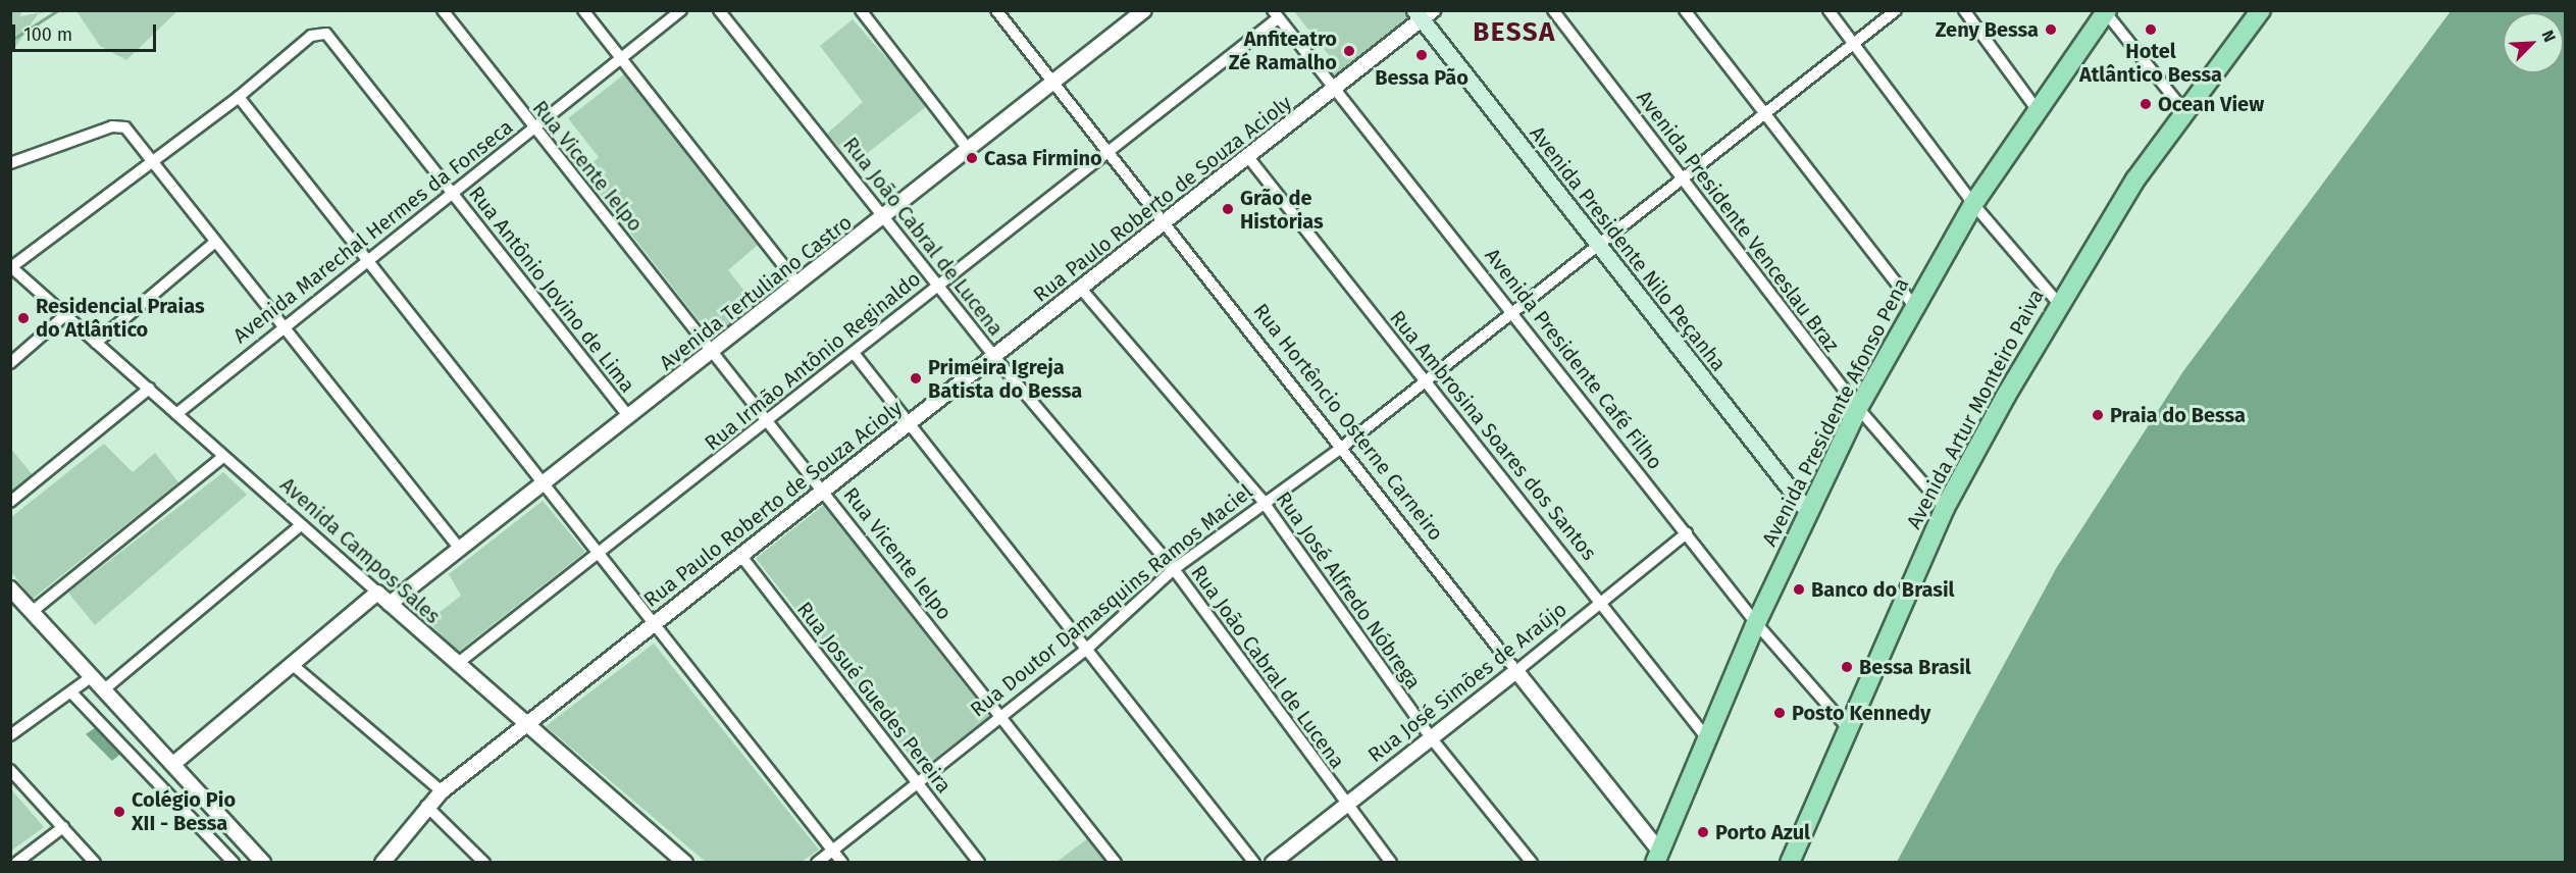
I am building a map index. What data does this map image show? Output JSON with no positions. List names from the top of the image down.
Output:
{
  "streets": {
    "main road": ["Avenida Presidente Nilo Peçanha", "Avenida Artur Monteiro Paiva", "Avenida Presidente Afonso Pena"],
    "street": [
      "Rua Vicente Ielpo",
      "Rua Paulo Roberto de Souza Acioly",
      "Avenida Presidente Venceslau Braz",
      "Avenida Marechal Hermes da Fonseca",
      "Rua João Cabral de Lucena",
      "Rua Antônio Jovino de Lima",
      "Avenida Tertuliano Castro",
      "Avenida Presidente Café Filho",
      "Rua Irmão Antônio Reginaldo",
      "Rua Hortêncio Osterne Carneiro",
      "Rua Ambrosina Soares dos Santos",
      "Avenida Campos Sales",
      "Rua José Alfredo Nóbrega",
      "Rua Doutor Damasquins Ramos Maciel",
      "Rua José Simões de Araújo",
      "Rua Josué Guedes Pereira"
    ]
  },
  "crossings": [
    ["Rua Vicente Ielpo", "Rua Paulo Roberto de Souza Acioly"],
    ["Rua Vicente Ielpo", "Avenida Marechal Hermes da Fonseca"],
    ["Rua Vicente Ielpo", "Avenida Tertuliano Castro"],
    ["Rua Vicente Ielpo", "Rua Irmão Antônio Reginaldo"],
    ["Rua Vicente Ielpo", "Rua Doutor Damasquins Ramos Maciel"],
    ["Rua Paulo Roberto de Souza Acioly", "Rua João Cabral de Lucena"],
    ["Rua Paulo Roberto de Souza Acioly", "Avenida Presidente Nilo Peçanha"],
    ["Rua Paulo Roberto de Souza Acioly", "Avenida Presidente Café Filho"],
    ["Rua Paulo Roberto de Souza Acioly", "Rua Hortêncio Osterne Carneiro"],
    ["Rua Paulo Roberto de Souza Acioly", "Rua Ambrosina Soares dos Santos"],
    ["Rua Paulo Roberto de Souza Acioly", "Avenida Campos Sales"],
    ["Rua Paulo Roberto de Souza Acioly", "Rua José Alfredo Nóbrega"],
    ["Rua Paulo Roberto de Souza Acioly", "Rua Josué Guedes Pereira"],
    ["Avenida Presidente Venceslau Braz", "Avenida Artur Monteiro Paiva"],
    ["Avenida Presidente Venceslau Braz", "Avenida Presidente Afonso Pena"],
    ["Avenida Presidente Venceslau Braz", "Rua Doutor Damasquins Ramos Maciel"],
    ["Avenida Marechal Hermes da Fonseca", "Rua Antônio Jovino de Lima"],
    ["Avenida Marechal Hermes da Fonseca", "Avenida Campos Sales"],
    ["Rua João Cabral de Lucena", "Avenida Tertuliano Castro"],
    ["Rua João Cabral de Lucena", "Rua Irmão Antônio Reginaldo"],
    ["Rua João Cabral de Lucena", "Rua Doutor Damasquins Ramos Maciel"],
    ["Rua João Cabral de Lucena", "Rua José Simões de Araújo"],
    ["Avenida Presidente Nilo Peçanha", "Avenida Presidente Afonso Pena"],
    ["Avenida Presidente Nilo Peçanha", "Rua Doutor Damasquins Ramos Maciel"],
    ["Rua Antônio Jovino de Lima", "Avenida Tertuliano Castro"],
    ["Avenida Tertuliano Castro", "Rua Hortêncio Osterne Carneiro"],
    ["Avenida Tertuliano Castro", "Avenida Campos Sales"],
    ["Avenida Presidente Café Filho", "Rua Irmão Antônio Reginaldo"],
    ["Avenida Presidente Café Filho", "Avenida Artur Monteiro Paiva"],
    ["Avenida Presidente Café Filho", "Avenida Presidente Afonso Pena"],
    ["Avenida Presidente Café Filho", "Rua Doutor Damasquins Ramos Maciel"],
    ["Avenida Presidente Café Filho", "Rua José Simões de Araújo"],
    ["Rua Irmão Antônio Reginaldo", "Rua Hortêncio Osterne Carneiro"],
    ["Rua Irmão Antônio Reginaldo", "Avenida Campos Sales"],
    ["Avenida Presidente Afonso Pena", "Rua Hortêncio Osterne Carneiro"],
    ["Avenida Presidente Afonso Pena", "Rua Ambrosina Soares dos Santos"],
    ["Rua Hortêncio Osterne Carneiro", "Rua Doutor Damasquins Ramos Maciel"],
    ["Rua Hortêncio Osterne Carneiro", "Rua José Simões de Araújo"],
    ["Rua Ambrosina Soares dos Santos", "Rua Doutor Damasquins Ramos Maciel"],
    ["Rua Ambrosina Soares dos Santos", "Rua José Simões de Araújo"],
    ["Rua José Alfredo Nóbrega", "Rua Doutor Damasquins Ramos Maciel"],
    ["Rua José Alfredo Nóbrega", "Rua José Simões de Araújo"],
    ["Rua Doutor Damasquins Ramos Maciel", "Rua Josué Guedes Pereira"]
  ],
  "districts": ["BESSA"],
  "places": [
    "Zeny Bessa",
    "Hotel Atlântico Bessa",
    "Anfiteatro Zé Ramalho",
    "Bessa Pão",
    "Ocean View",
    "Casa Firmino",
    "Grão de Historias",
    "Residencial Praias do Atlântico",
    "Primeira Igreja Batista do Bessa",
    "Praia do Bessa",
    "Banco do Brasil",
    "Bessa Brasil",
    "Posto Kennedy",
    "Colégio Pio XII - Bessa",
    "Porto Azul"
  ],
  "scale_bar": "100 m",
  "north": "top right"
}
